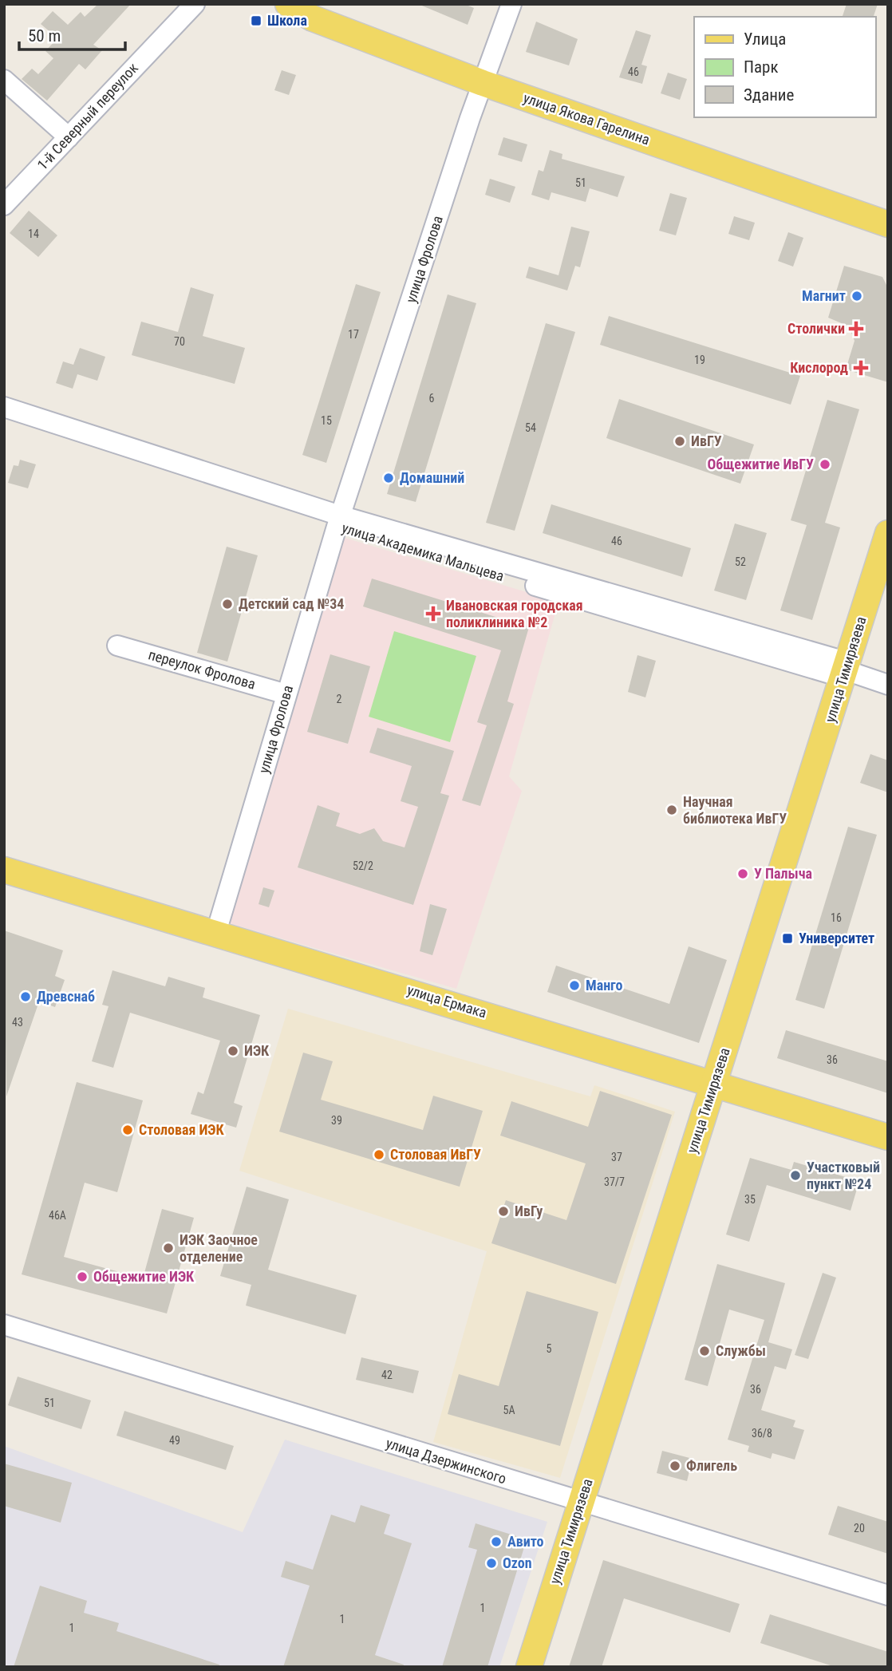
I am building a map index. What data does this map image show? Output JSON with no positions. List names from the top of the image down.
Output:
{
  "streets": {
    "main road": ["улица Якова Гарелина", "улица Тимирязева", "улица Ермака"],
    "street": [
      "1-й Северный переулок",
      "улица Фролова",
      "улица Академика Мальцева",
      "переулок Фролова",
      "улица Дзержинского"
    ]
  },
  "crossings": [
    ["улица Якова Гарелина", "улица Фролова"],
    ["улица Фролова", "улица Академика Мальцева"],
    ["улица Фролова", "переулок Фролова"],
    ["улица Фролова", "улица Ермака"],
    ["улица Академика Мальцева", "улица Тимирязева"],
    ["улица Тимирязева", "улица Ермака"],
    ["улица Тимирязева", "улица Дзержинского"]
  ],
  "places": {
    "transit": ["Школа", "Университет"],
    "other": [
      "Магнит",
      "ИвГУ",
      "Общежитие ИвГУ",
      "Домашний",
      "Детский сад №34",
      "Научная библиотека ИвГУ",
      "У Палыча",
      "Манго",
      "Древснаб",
      "ИЭК",
      "Столовая ИЭК",
      "Столовая ИвГУ",
      "Участковый пункт №24",
      "ИвГу",
      "ИЭК Заочное отделение",
      "Общежитие ИЭК",
      "Службы",
      "Флигель",
      "Авито",
      "Ozon"
    ],
    "health": ["Столички", "Кислород", "Ивановская городская поликлиника №2"]
  },
  "house_numbers": [
    "46",
    "51",
    "14",
    "17",
    "70",
    "19",
    "6",
    "15",
    "54",
    "46",
    "52",
    "2",
    "52/2",
    "16",
    "43",
    "36",
    "39",
    "37",
    "37/7",
    "35",
    "46А",
    "5",
    "42",
    "36",
    "51",
    "5А",
    "36/8",
    "49",
    "20",
    "1",
    "1",
    "1"
  ],
  "legend": ["Улица", "Парк", "Здание"],
  "scale_bar": "50 m"
}
